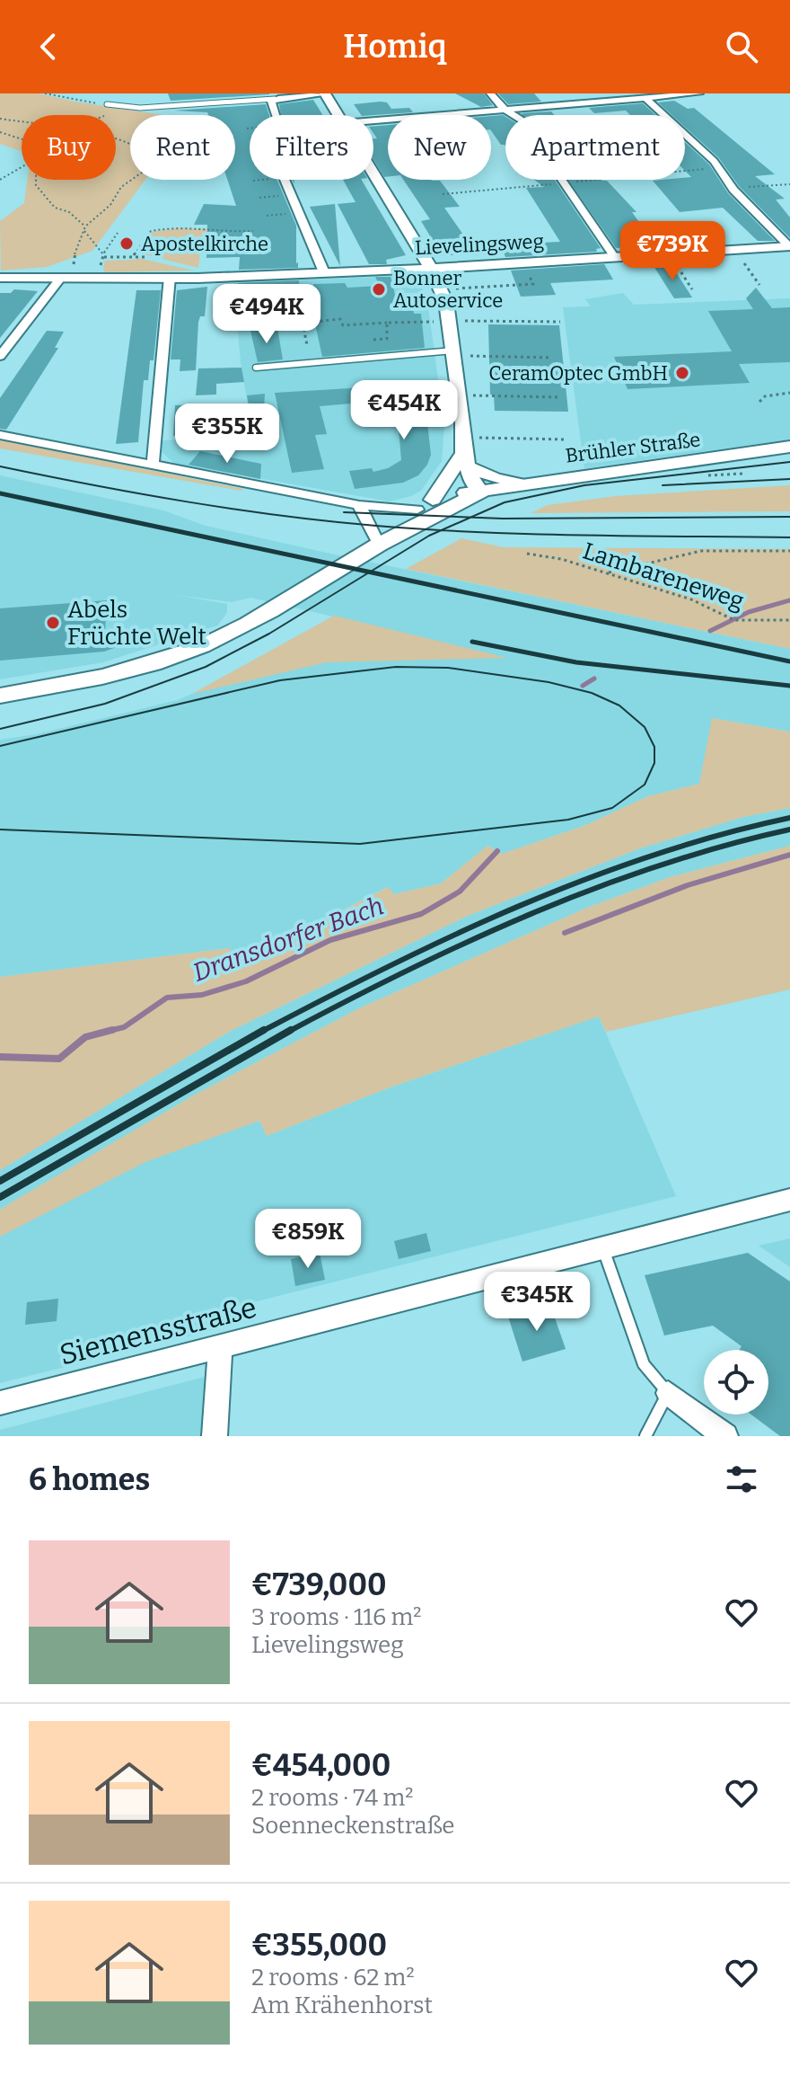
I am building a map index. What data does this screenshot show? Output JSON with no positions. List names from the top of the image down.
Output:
{
  "streets": {
    "main road": ["Brühler Straße"],
    "street": ["Lievelingsweg", "Siemensstraße"],
    "path": ["Lambareneweg"]
  },
  "water": ["Dransdorfer Bach"],
  "places": [
    "Apostelkirche",
    "Bonner Autoservice",
    "CeramOptec GmbH",
    "Abels Früchte Welt"
  ],
  "page": {
    "header": "Homiq",
    "chip": [
      "Buy",
      "Rent",
      "Filters",
      "New",
      "Apartment"
    ],
    "price": [
      "€739K",
      "€494K",
      "€454K",
      "€355K",
      "€859K",
      "€345K"
    ],
    "heading": "6 homes",
    "list": [
      {
        "name": "€739,000",
        "note": "3 rooms · 116 m² · Lievelingsweg"
      },
      {
        "name": "€454,000",
        "note": "2 rooms · 74 m² · Soenneckenstraße"
      },
      {
        "name": "€355,000",
        "note": "2 rooms · 62 m² · Am Krähenhorst"
      }
    ]
  }
}
